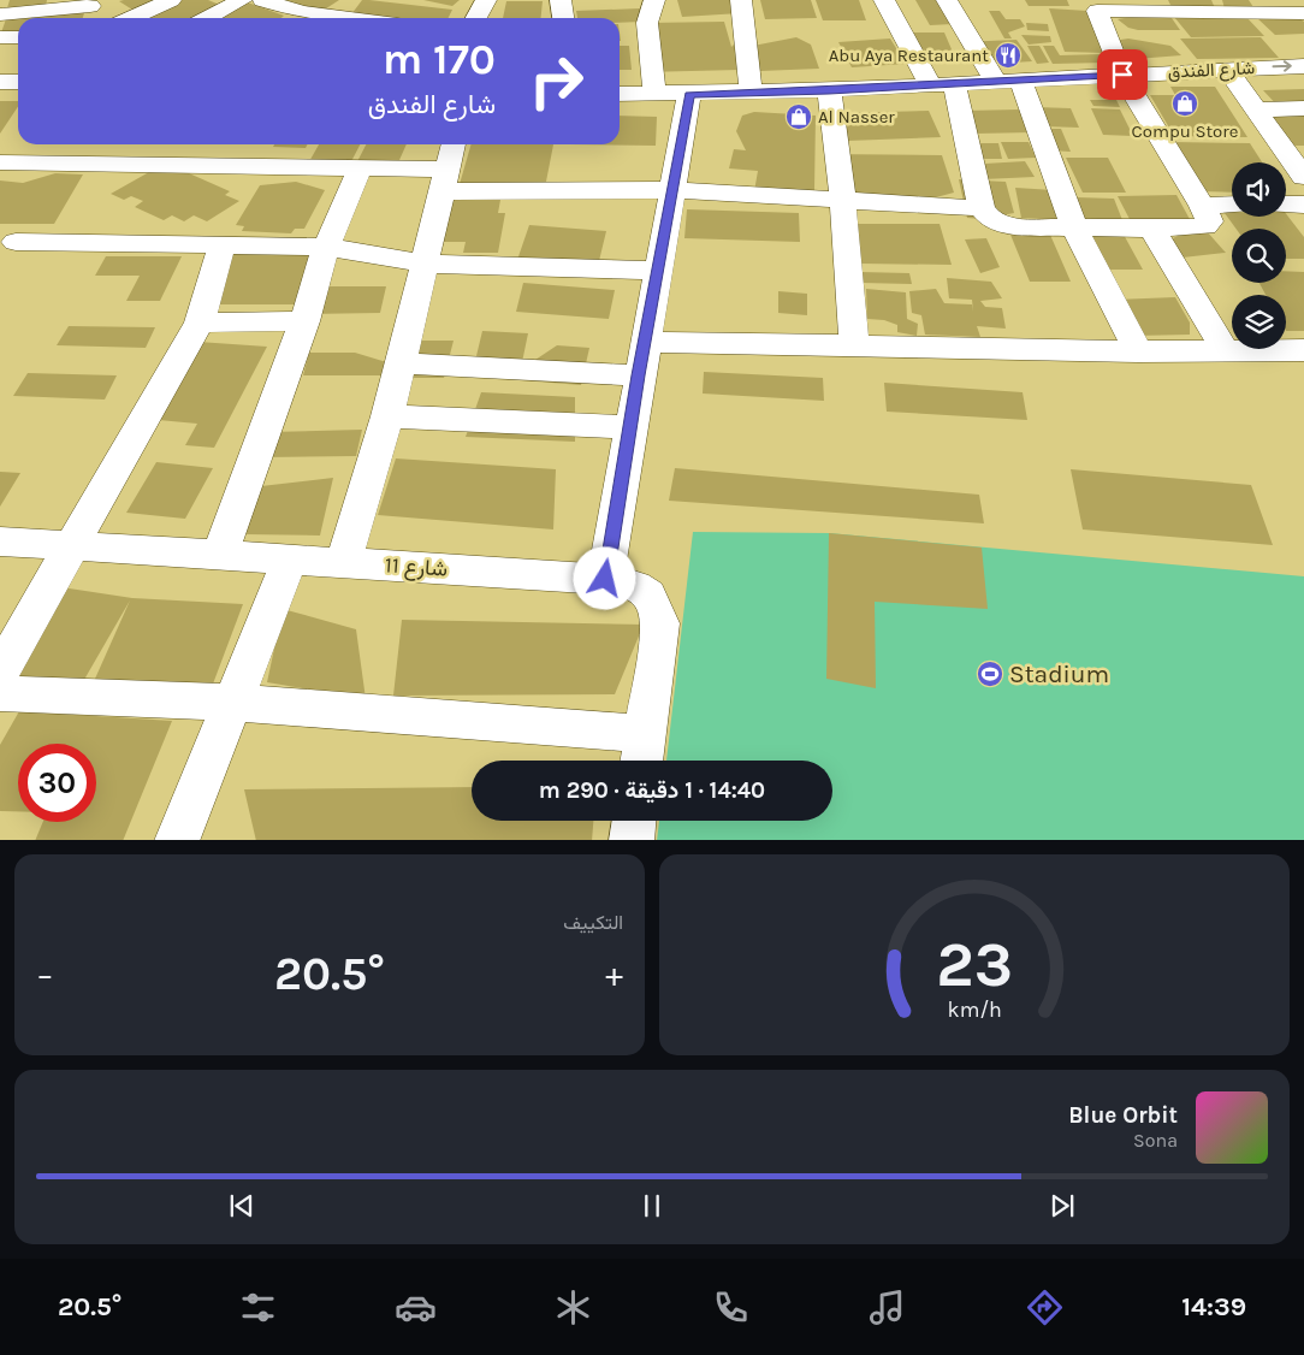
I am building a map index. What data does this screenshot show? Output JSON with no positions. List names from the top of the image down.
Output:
{
  "streets": {
    "street": ["شارع الفندق", "شارع 11"]
  },
  "places": {
    "restaurant": ["Abu Aya Restaurant"],
    "shop": ["Compu Store", "Al Nasser"],
    "sports": ["Stadium"]
  },
  "page": {
    "turn": ["170 m", "شارع الفندق"],
    "limit": "30",
    "trip": "14:40 · 1 دقيقة · 290 m",
    "tile": "التكييف",
    "heat": ["−", "20.5°", "+"],
    "song": ["Blue Orbit", "Sona"],
    "tabs": ["14:39", "20.5°"],
    "gauge": ["23", "km/h"]
  }
}
